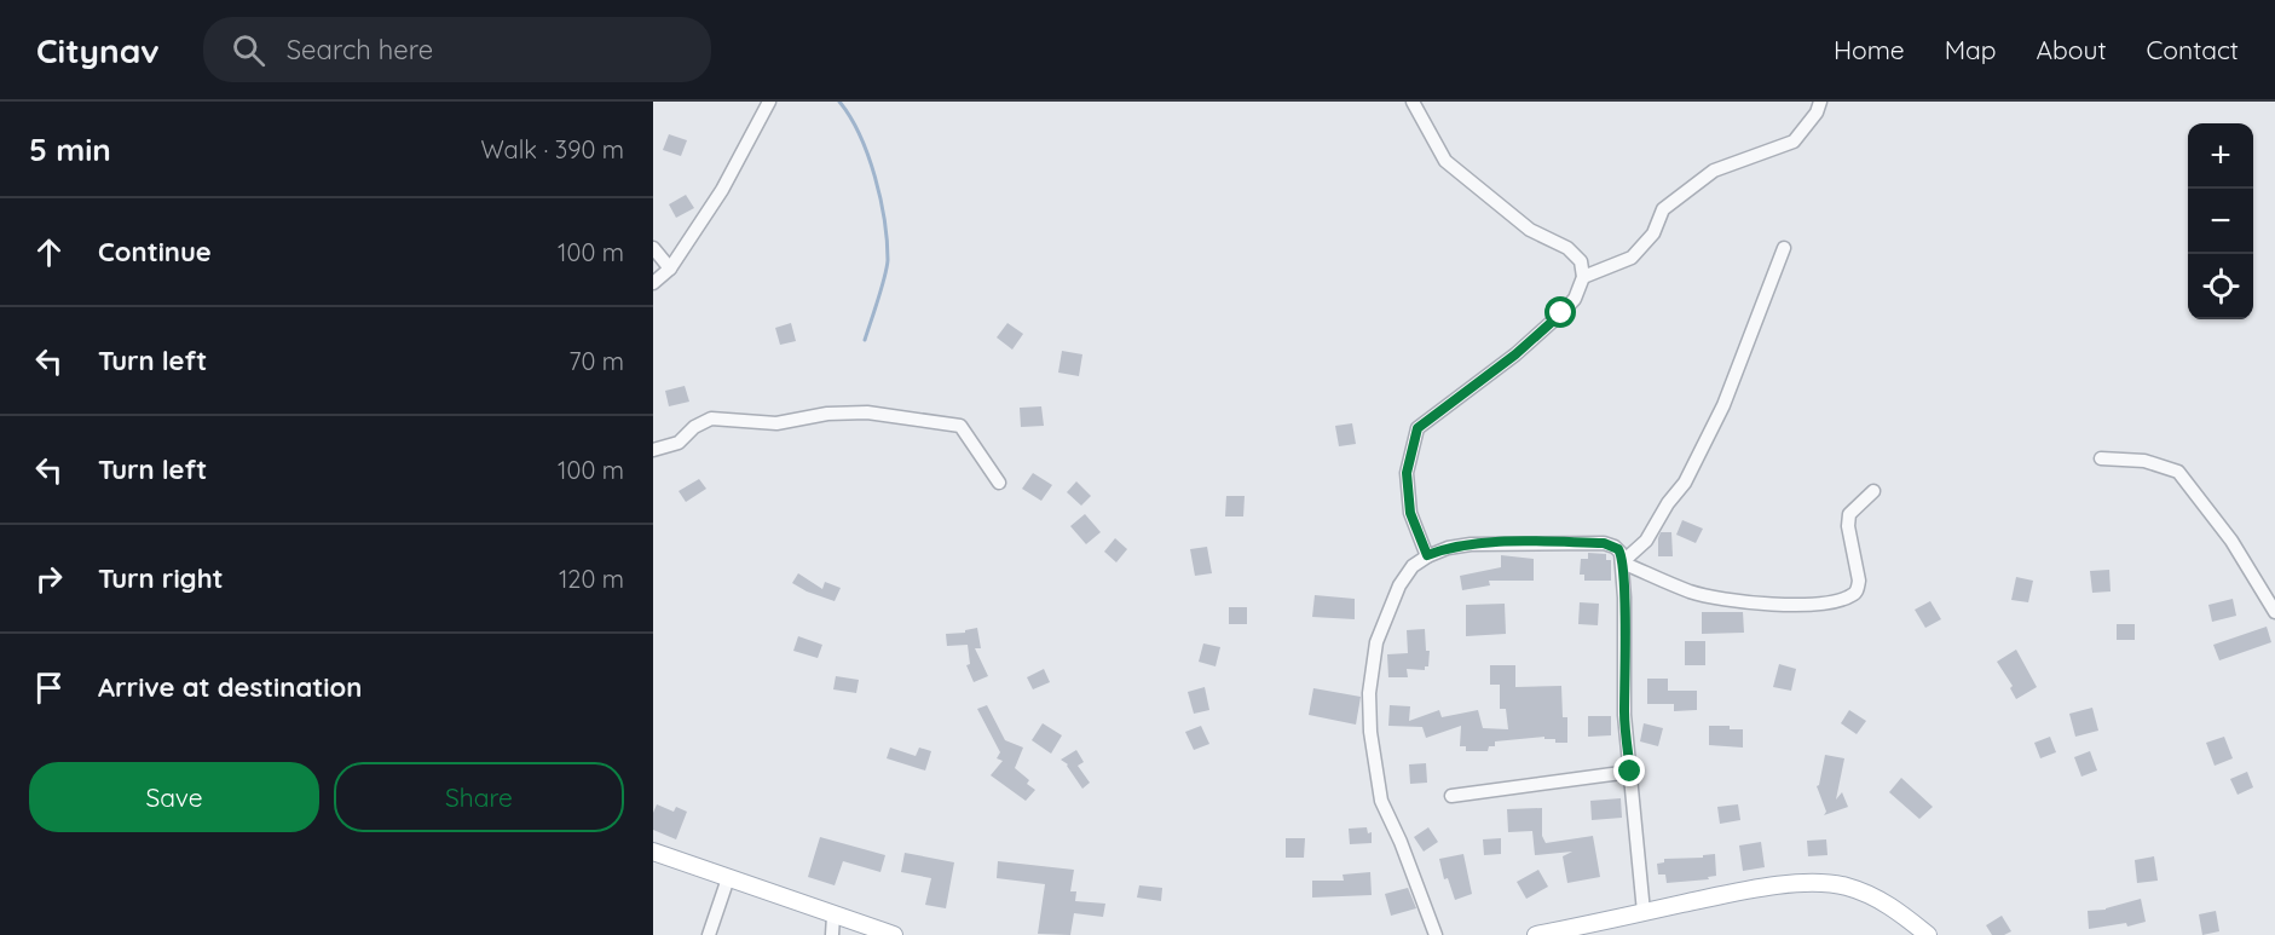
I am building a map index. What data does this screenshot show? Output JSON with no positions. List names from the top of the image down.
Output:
{
  "page": {
    "header": "Citynav",
    "search": "Search here",
    "nav": [
      "Home",
      "Map",
      "About",
      "Contact"
    ],
    "heading": ["5 min", "Walk · 390 m"],
    "map_buttons": ["+", "−"],
    "list": [
      ["Continue", "100 m"],
      ["Turn left", "70 m"],
      ["Turn left", "100 m"],
      ["Turn right", "120 m"],
      "Arrive at destination"
    ],
    "buttons": ["Save", "Share"]
  }
}
